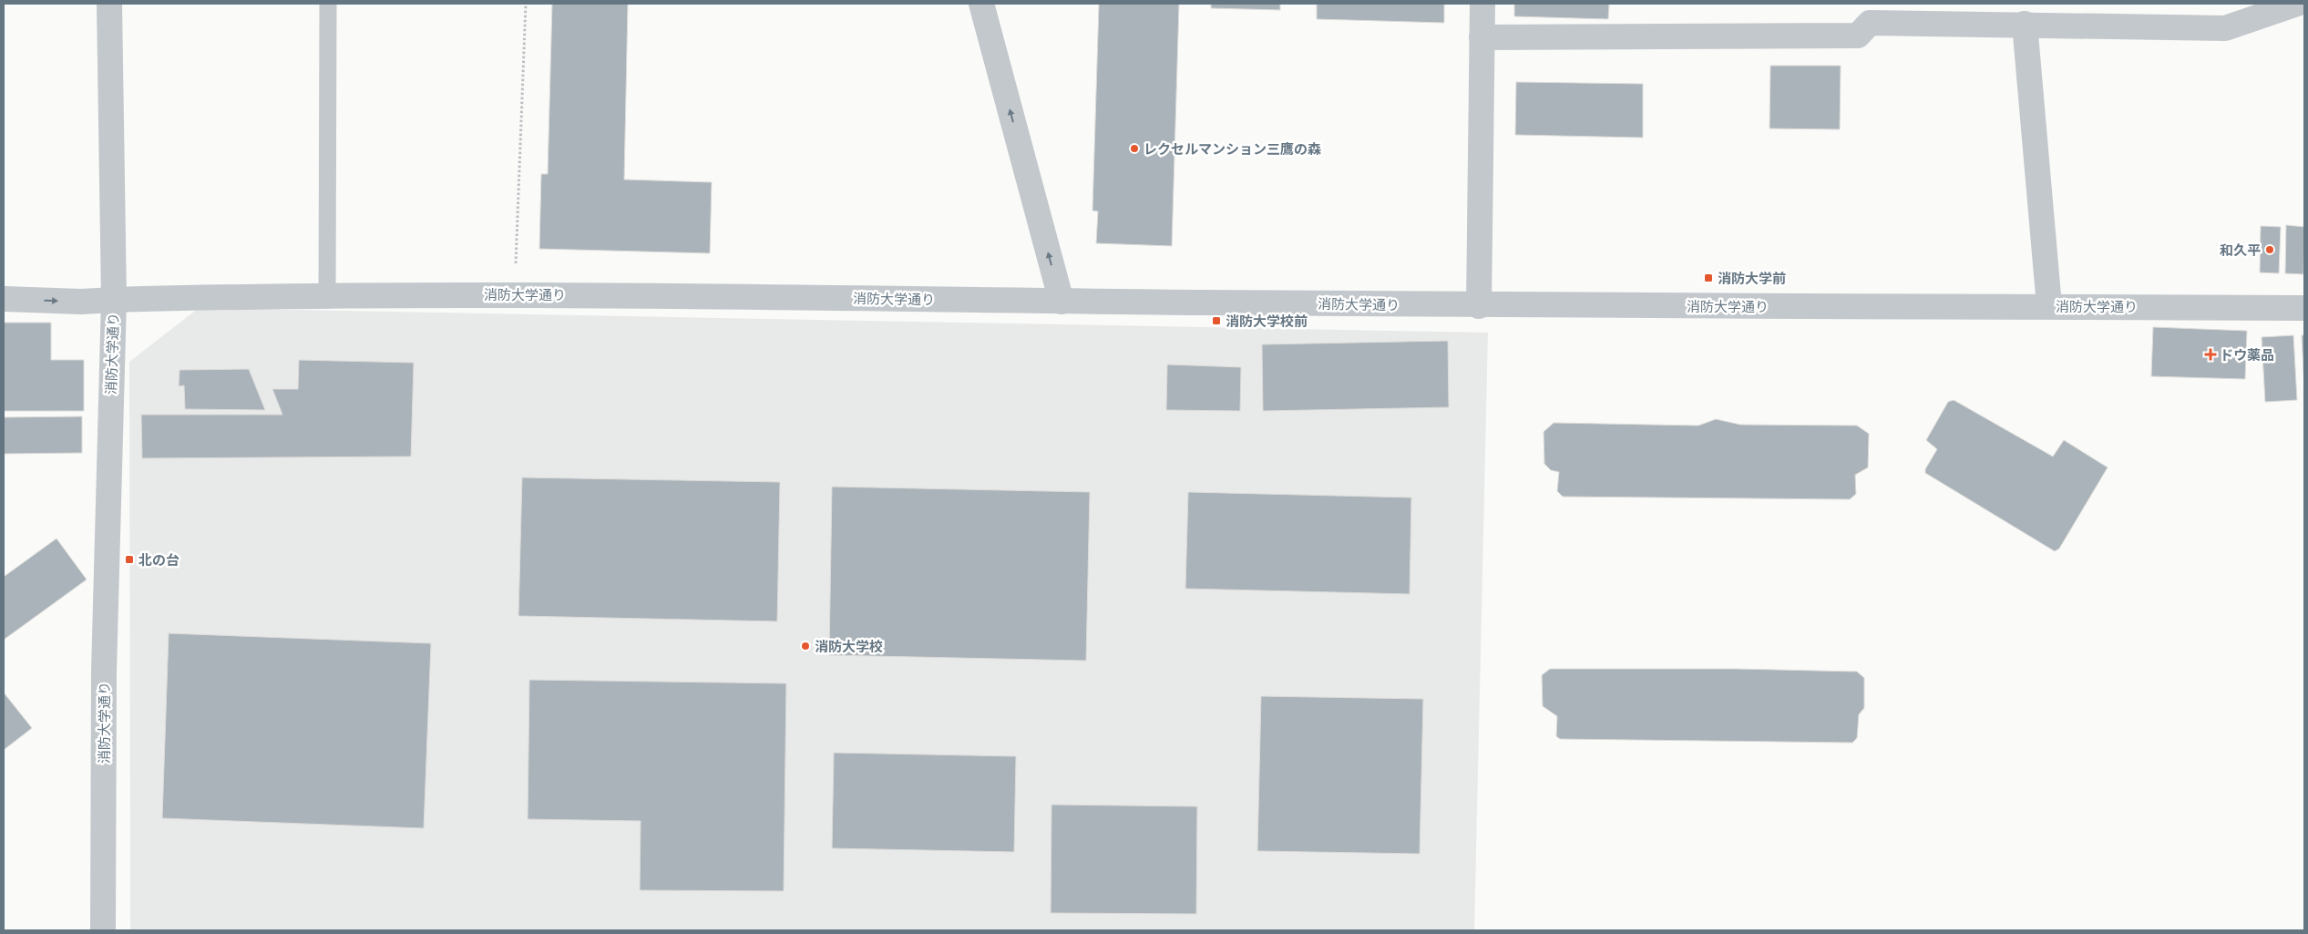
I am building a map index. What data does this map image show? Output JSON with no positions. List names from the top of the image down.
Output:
{
  "streets": {
    "street": ["消防大学通り"]
  },
  "places": {
    "other": ["レクセルマンション三鷹の森", "和久平", "消防大学校"],
    "transit": ["消防大学前", "消防大学校前", "北の台"],
    "health": ["ドウ薬品"]
  }
}
